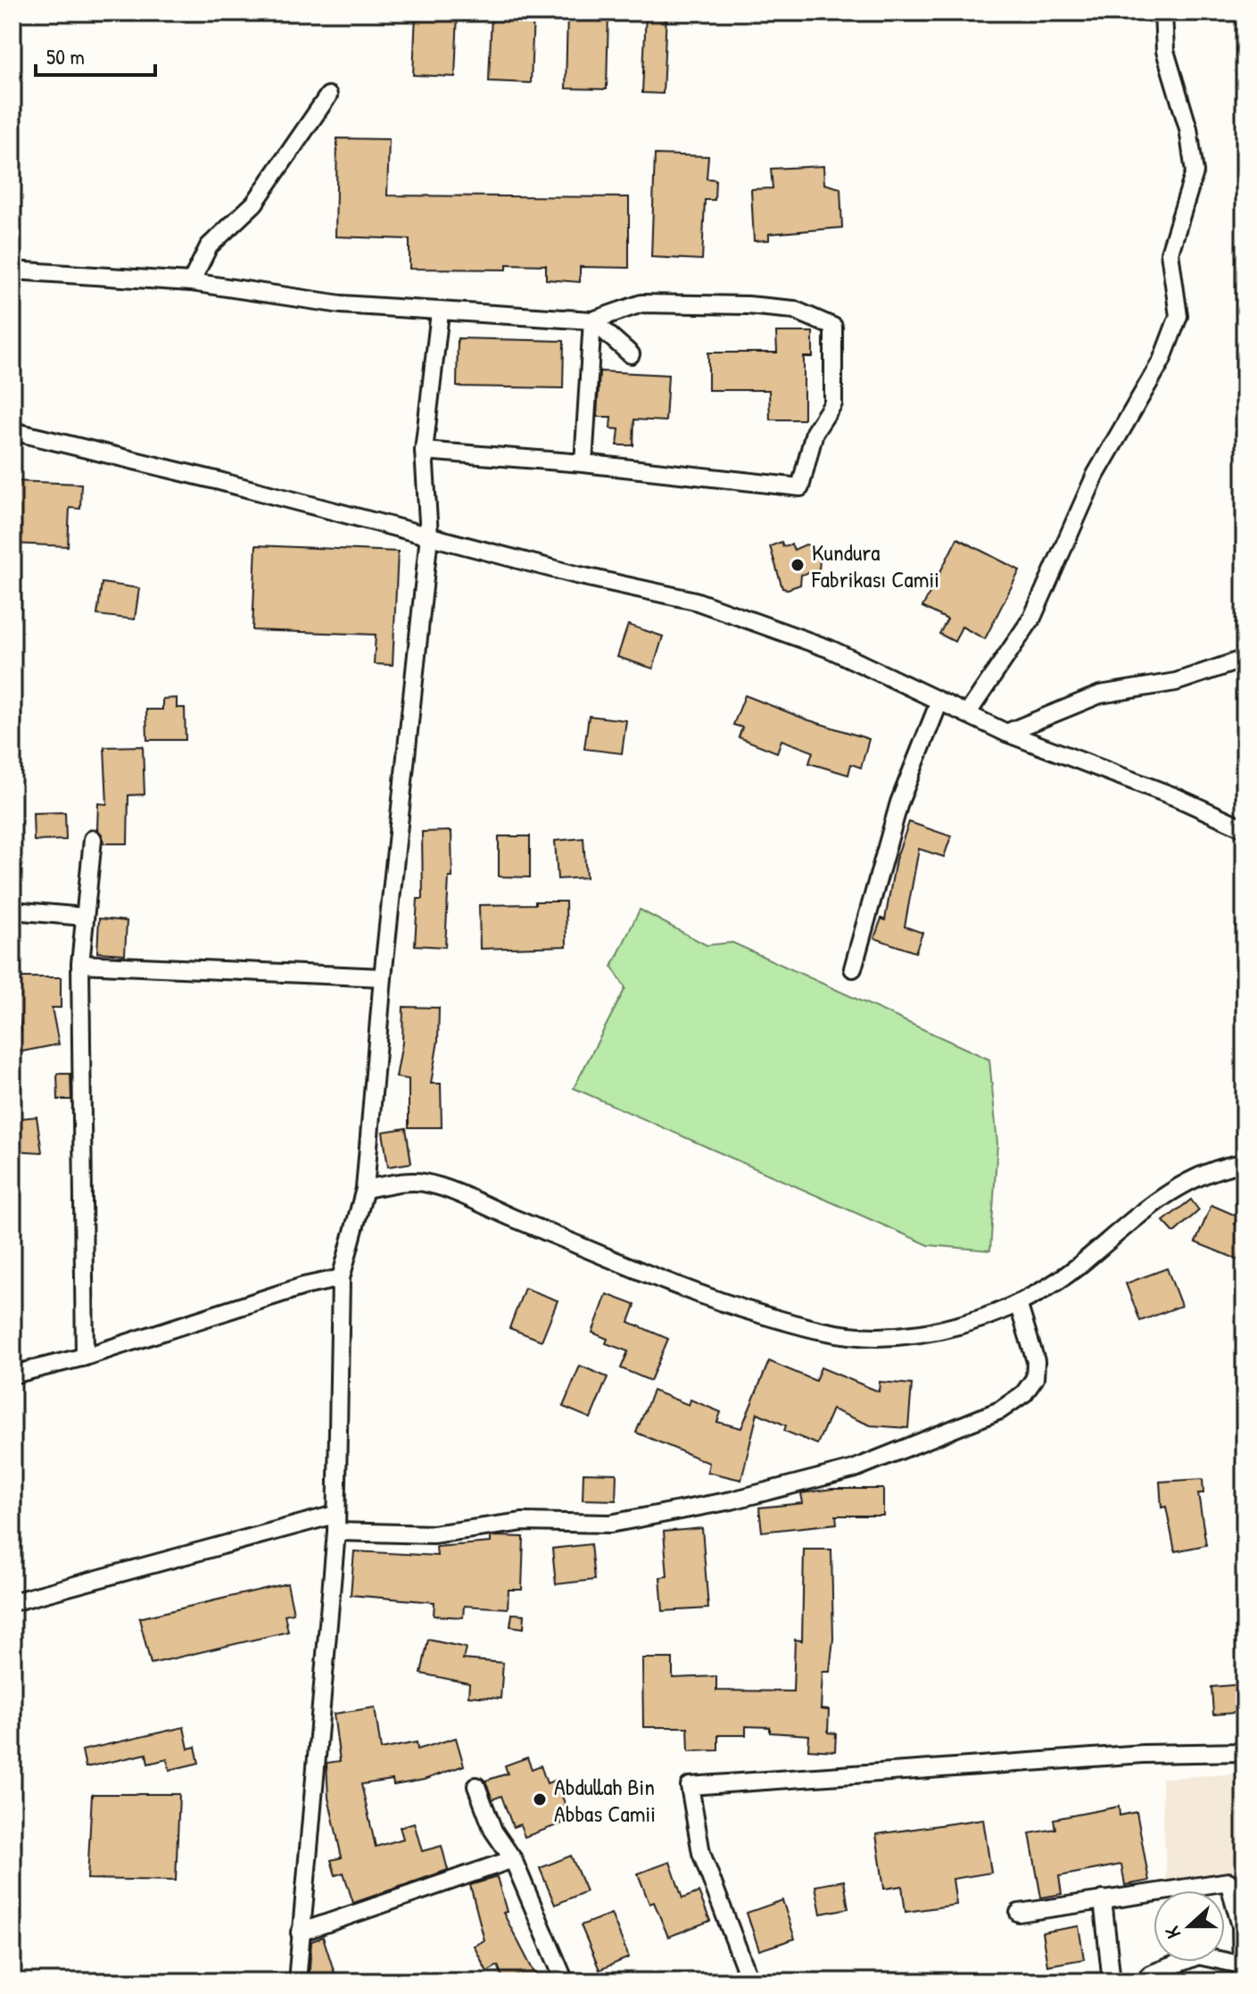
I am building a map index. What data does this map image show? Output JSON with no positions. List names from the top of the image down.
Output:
{
  "places": ["Kundura Fabrikası Camii", "Abdullah Bin Abbas Camii"],
  "scale_bar": "50 m",
  "north": "left"
}
